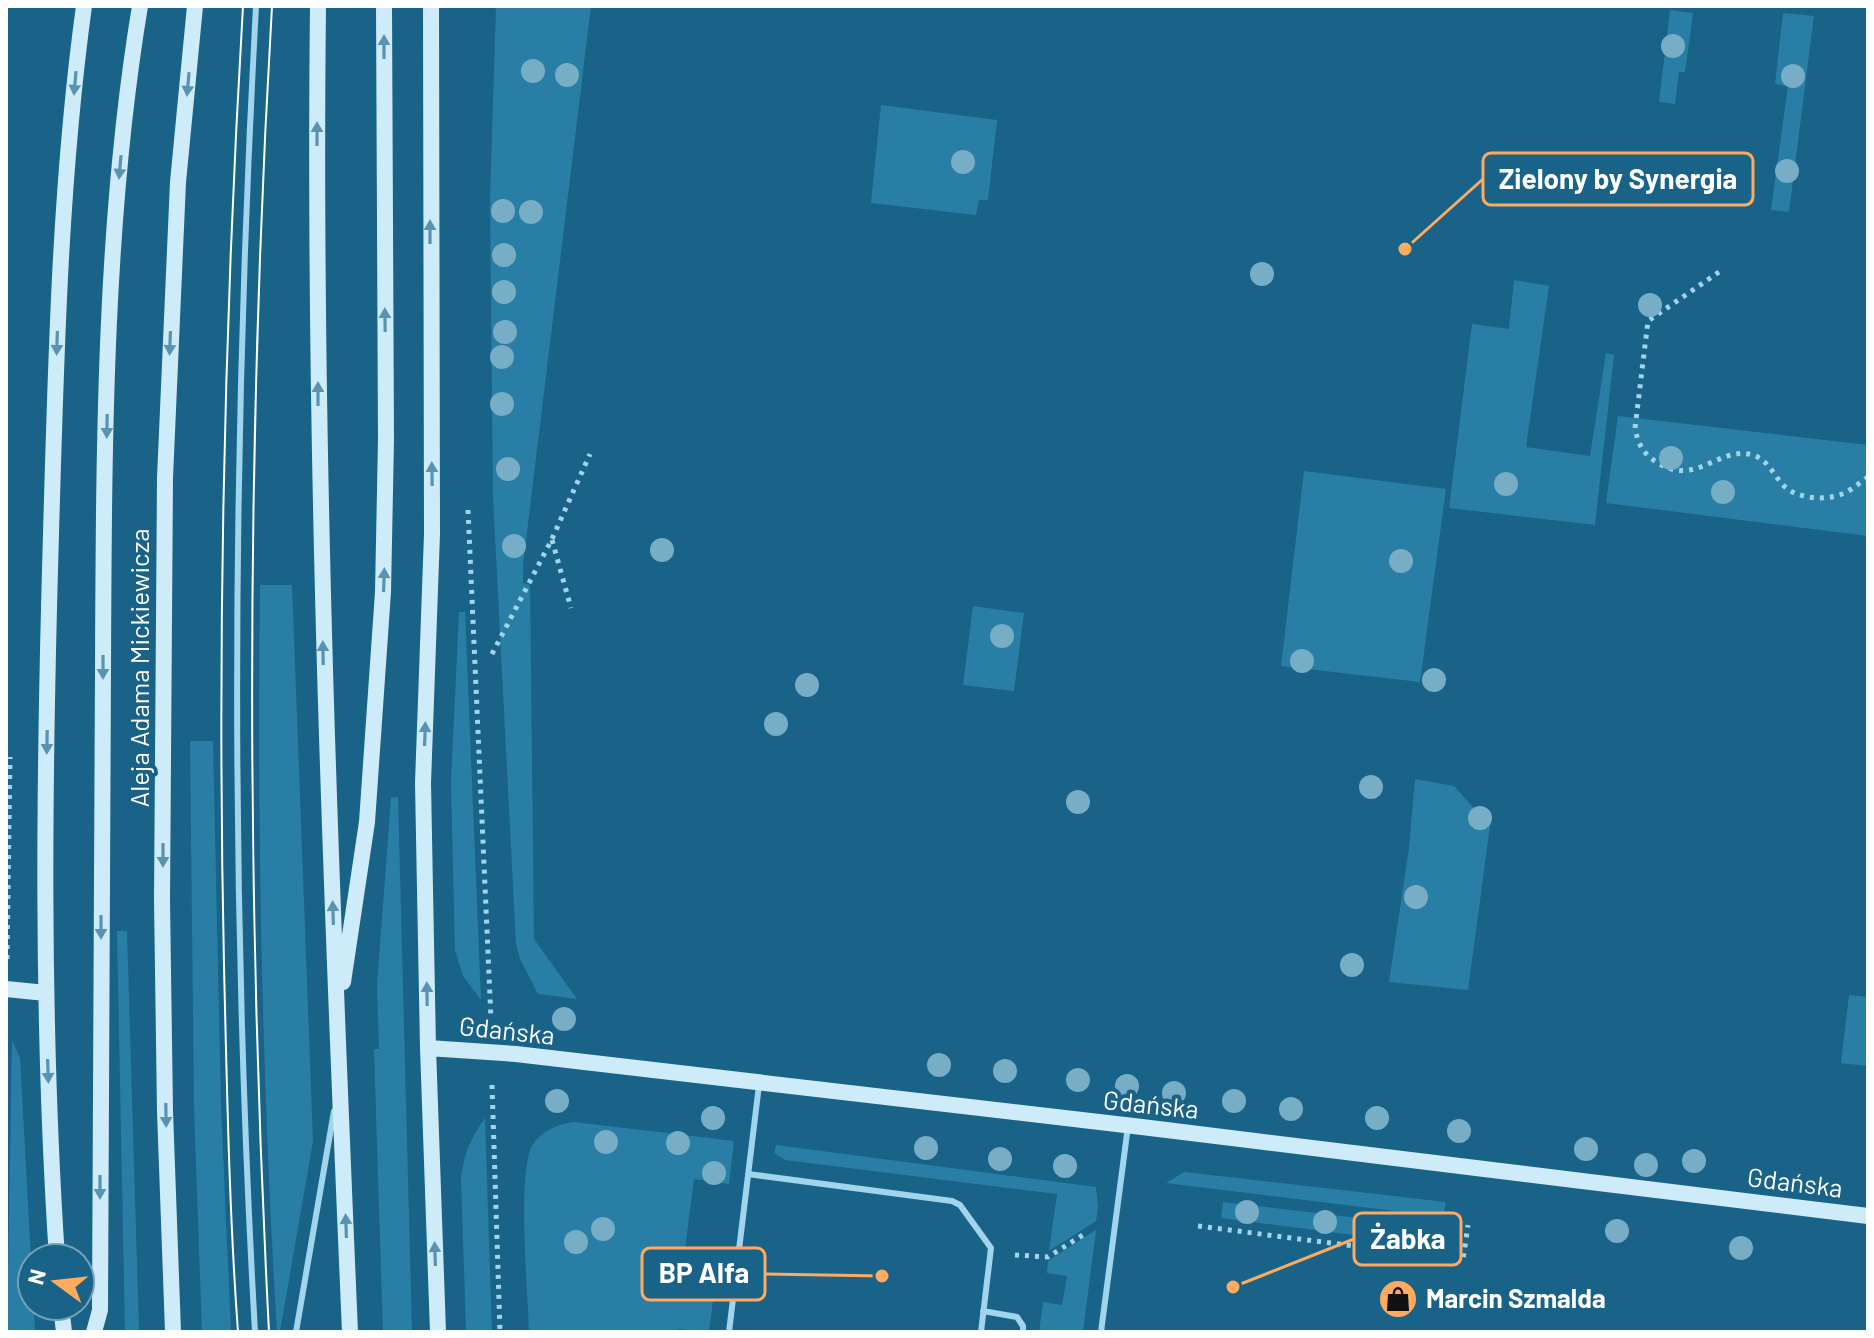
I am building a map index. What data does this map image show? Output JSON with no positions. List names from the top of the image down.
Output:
{
  "streets": {
    "main road": ["Aleja Adama Mickiewicza", "Gdańska"]
  },
  "places": {
    "other": ["Zielony by Synergia", "BP Alfa", "Żabka"],
    "shop": ["Marcin Szmalda"]
  },
  "north": "left"
}
